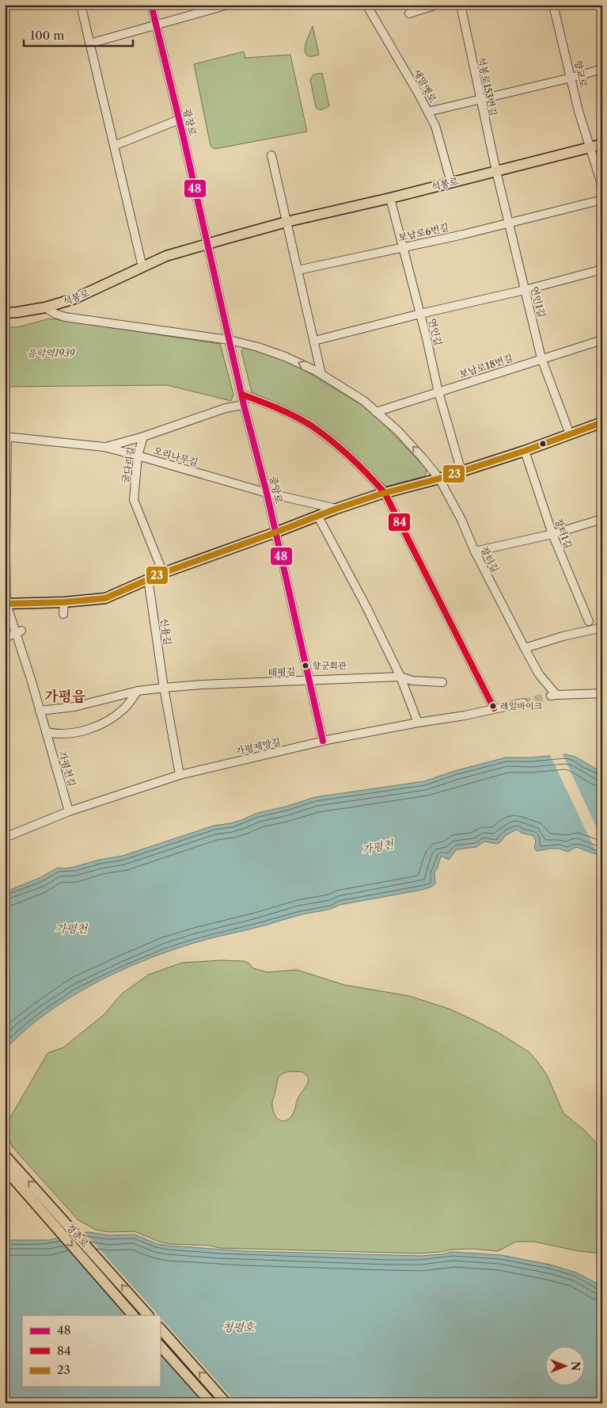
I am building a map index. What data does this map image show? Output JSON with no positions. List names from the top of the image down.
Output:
{
  "streets": {
    "main road": ["석봉로", "경춘로"],
    "street": [
      "향교로",
      "새말옛로",
      "석봉로153번길",
      "광장로",
      "보납로6번길",
      "연인1길",
      "연인길",
      "보납로18번길",
      "오리나무길",
      "굴다리길",
      "중앙로",
      "장터1길",
      "장터길",
      "신용길",
      "태평길",
      "가평제방길",
      "가평천길"
    ]
  },
  "crossings": [
    ["향교로", "석봉로"],
    ["새말옛로", "석봉로"],
    ["석봉로153번길", "석봉로"],
    ["석봉로153번길", "연인1길"],
    ["광장로", "석봉로"],
    ["광장로", "중앙로"],
    ["석봉로", "연인1길"],
    ["석봉로", "연인길"],
    ["석봉로", "중앙로"],
    ["석봉로", "장터길"],
    ["보납로6번길", "연인1길"],
    ["보납로6번길", "연인길"],
    ["연인1길", "보납로18번길"],
    ["연인길", "보납로18번길"],
    ["보납로18번길", "장터길"],
    ["오리나무길", "굴다리길"],
    ["오리나무길", "중앙로"],
    ["오리나무길", "가평천길"],
    ["굴다리길", "중앙로"],
    ["중앙로", "장터길"],
    ["중앙로", "태평길"],
    ["중앙로", "가평제방길"],
    ["신용길", "태평길"],
    ["신용길", "가평제방길"],
    ["가평제방길", "가평천길"]
  ],
  "districts": ["가평읍"],
  "water": ["가평천", "청평호"],
  "parks": ["음악역1939"],
  "places": ["향군회관", "레일바이크"],
  "lines": ["transit line 48", "transit line 84", "transit line 23"],
  "legend": ["48", "84", "23"],
  "scale_bar": "100 m",
  "north": "right"
}
